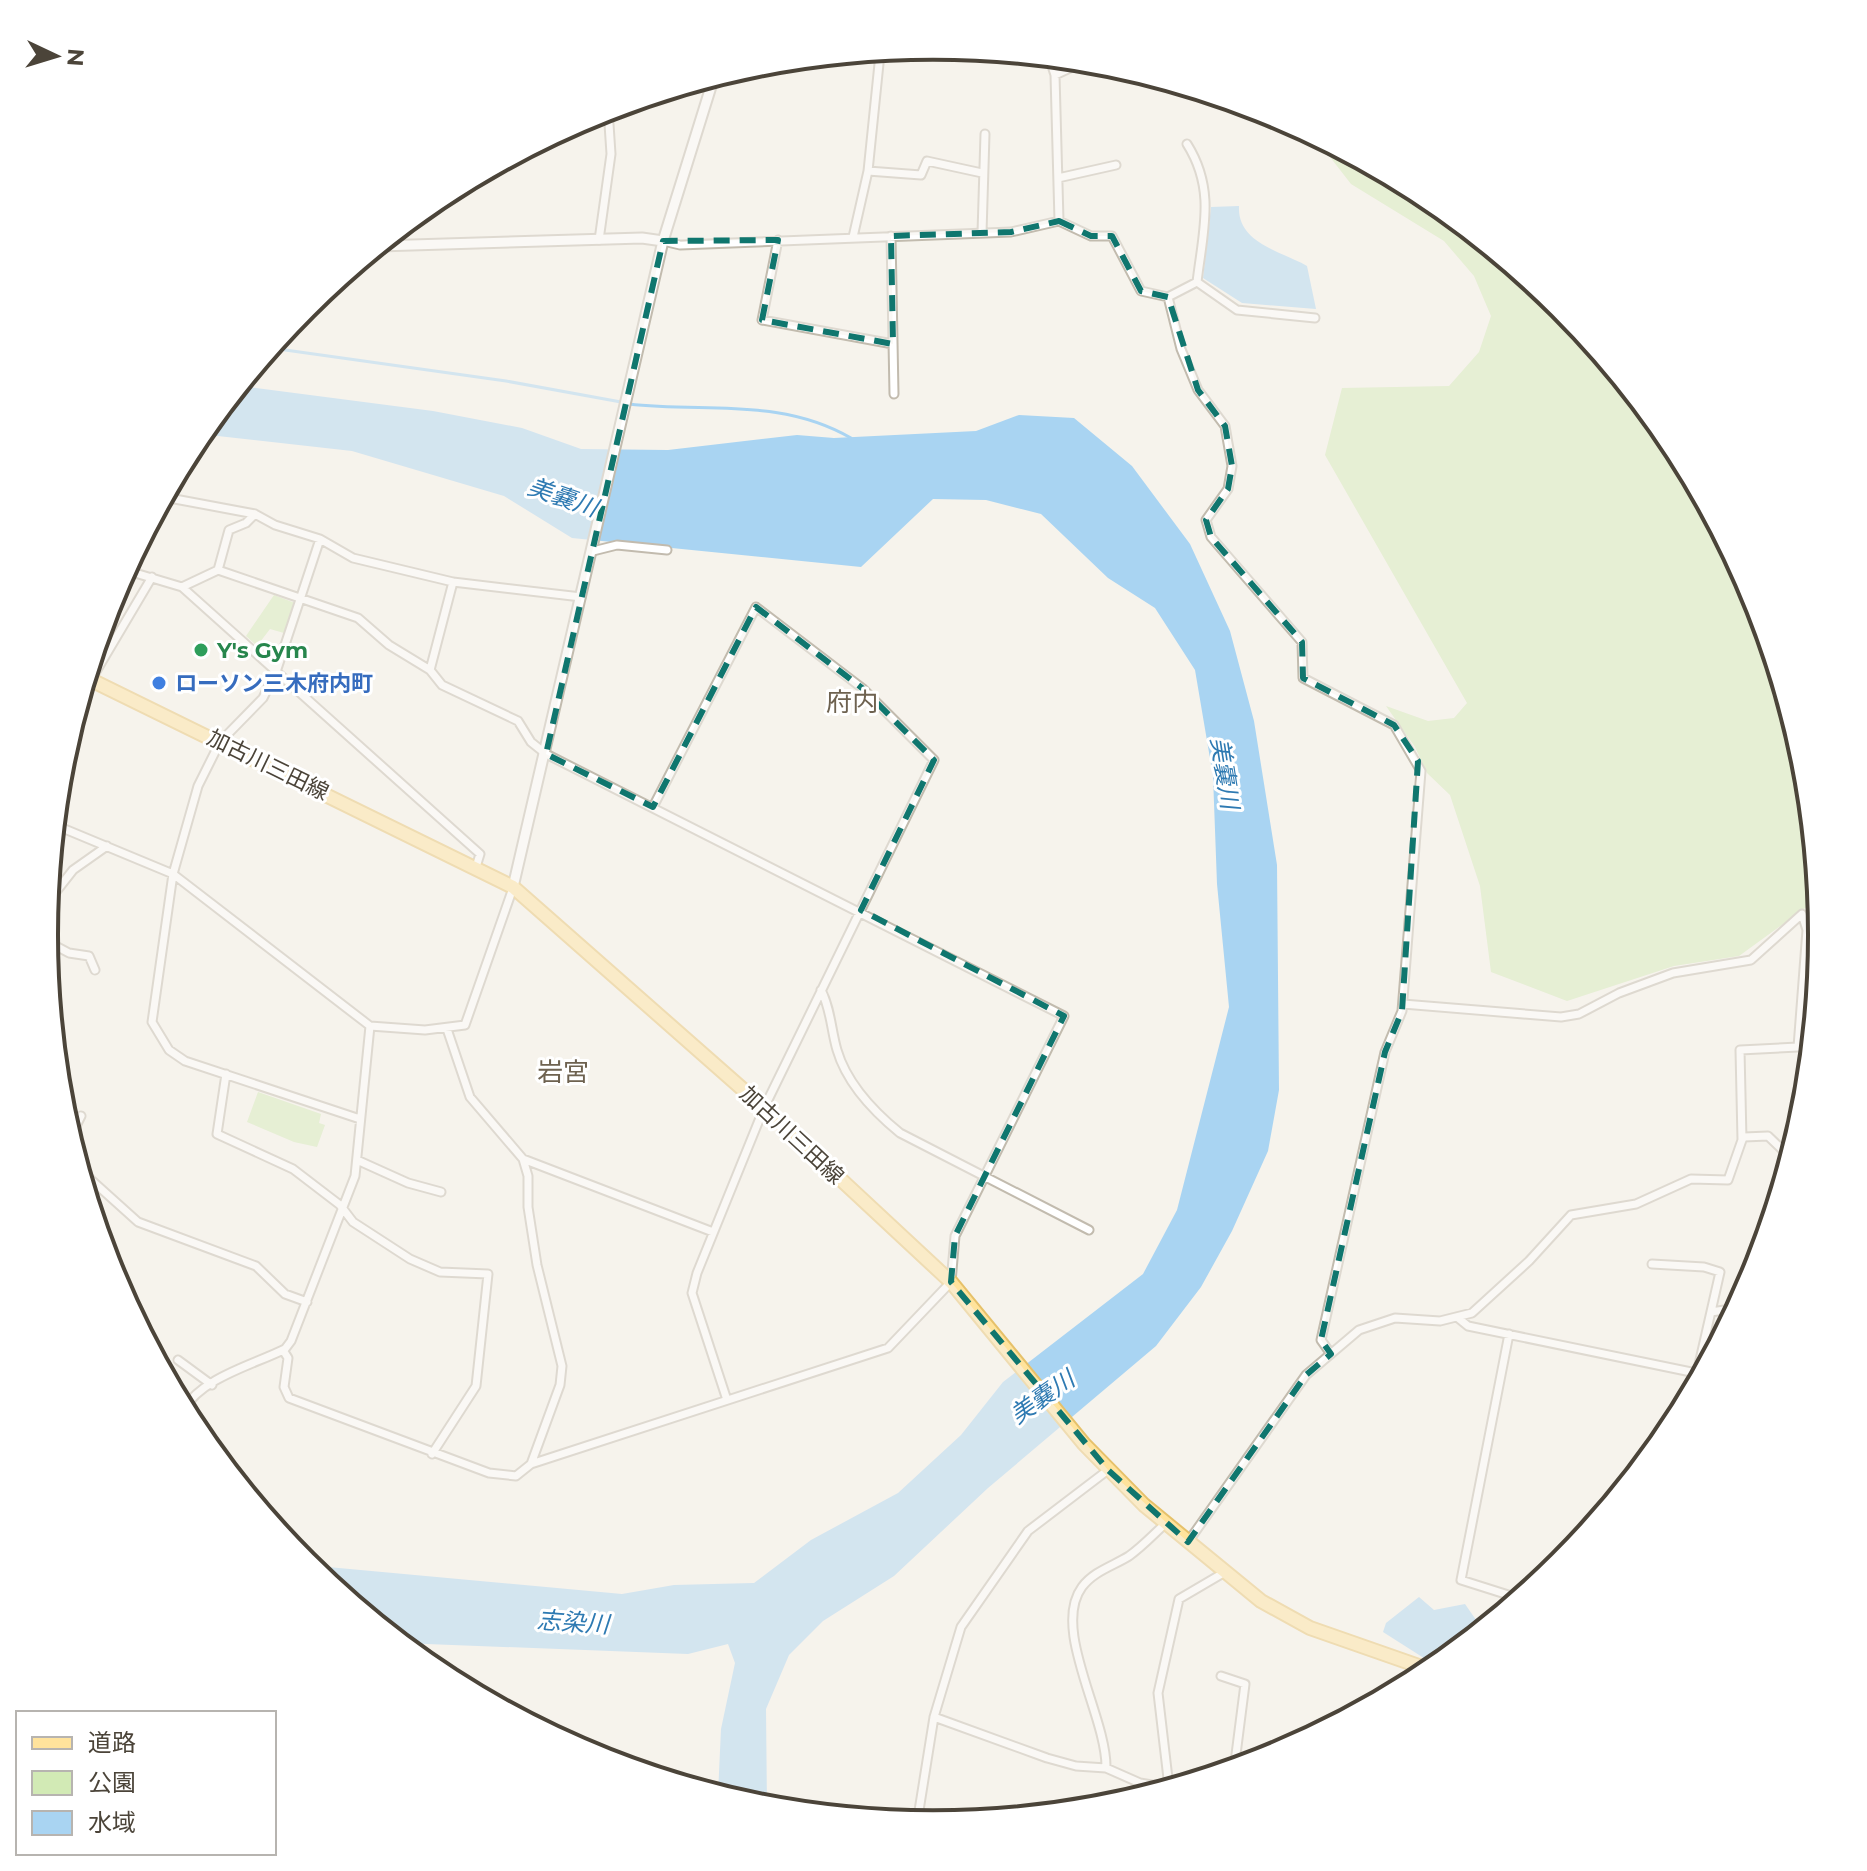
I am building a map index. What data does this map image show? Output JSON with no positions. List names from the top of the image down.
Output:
{
  "streets": {
    "main road": ["加古川三田線"]
  },
  "districts": ["府内", "岩宮"],
  "water": ["美嚢川", "志染川"],
  "places": ["Y's Gym", "ローソン三木府内町"],
  "legend": ["道路", "公園", "水域"],
  "north": "right"
}
